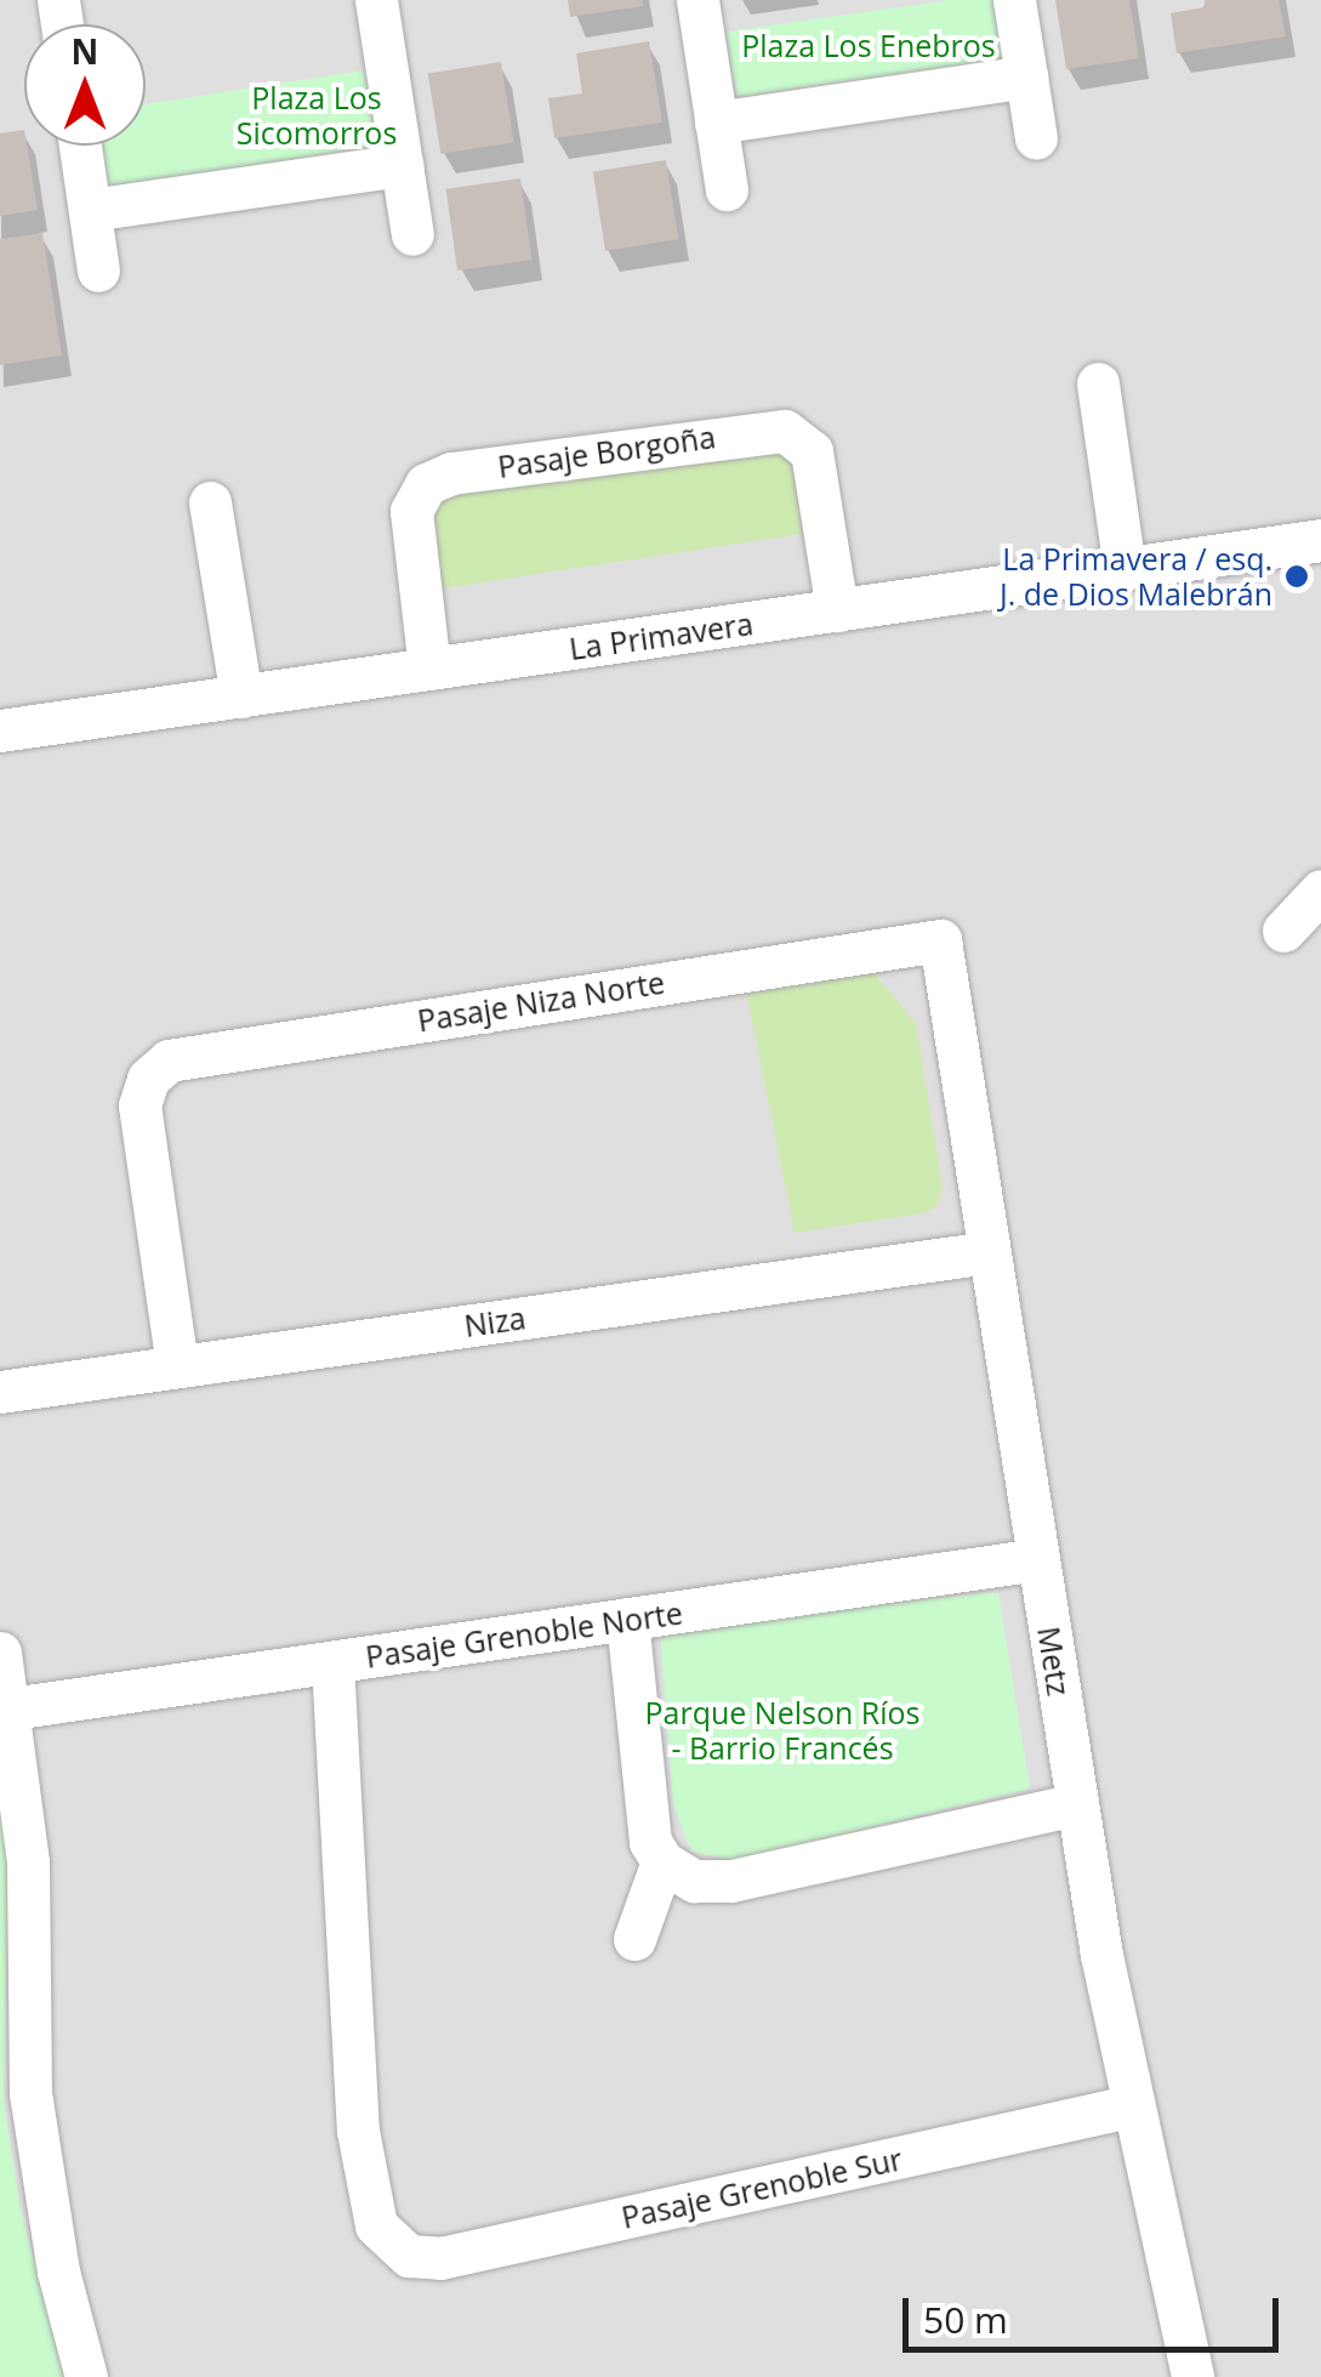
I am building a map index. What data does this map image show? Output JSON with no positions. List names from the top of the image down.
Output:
{
  "streets": {
    "street": [
      "Pasaje Borgoña",
      "La Primavera",
      "Pasaje Niza Norte",
      "Niza",
      "Pasaje Grenoble Norte",
      "Metz",
      "Pasaje Grenoble Sur"
    ]
  },
  "crossings": [
    ["Pasaje Borgoña", "La Primavera"],
    ["Pasaje Niza Norte", "Niza"],
    ["Pasaje Niza Norte", "Metz"],
    ["Niza", "Metz"],
    ["Pasaje Grenoble Norte", "Metz"],
    ["Pasaje Grenoble Norte", "Pasaje Grenoble Sur"],
    ["Metz", "Pasaje Grenoble Sur"]
  ],
  "parks": ["Plaza Los Enebros", "Plaza Los Sicomorros", "Parque Nelson Ríos - Barrio Francés"],
  "places": ["La Primavera / esq. J. de Dios Malebrán"],
  "scale_bar": "50 m",
  "north": "top"
}
